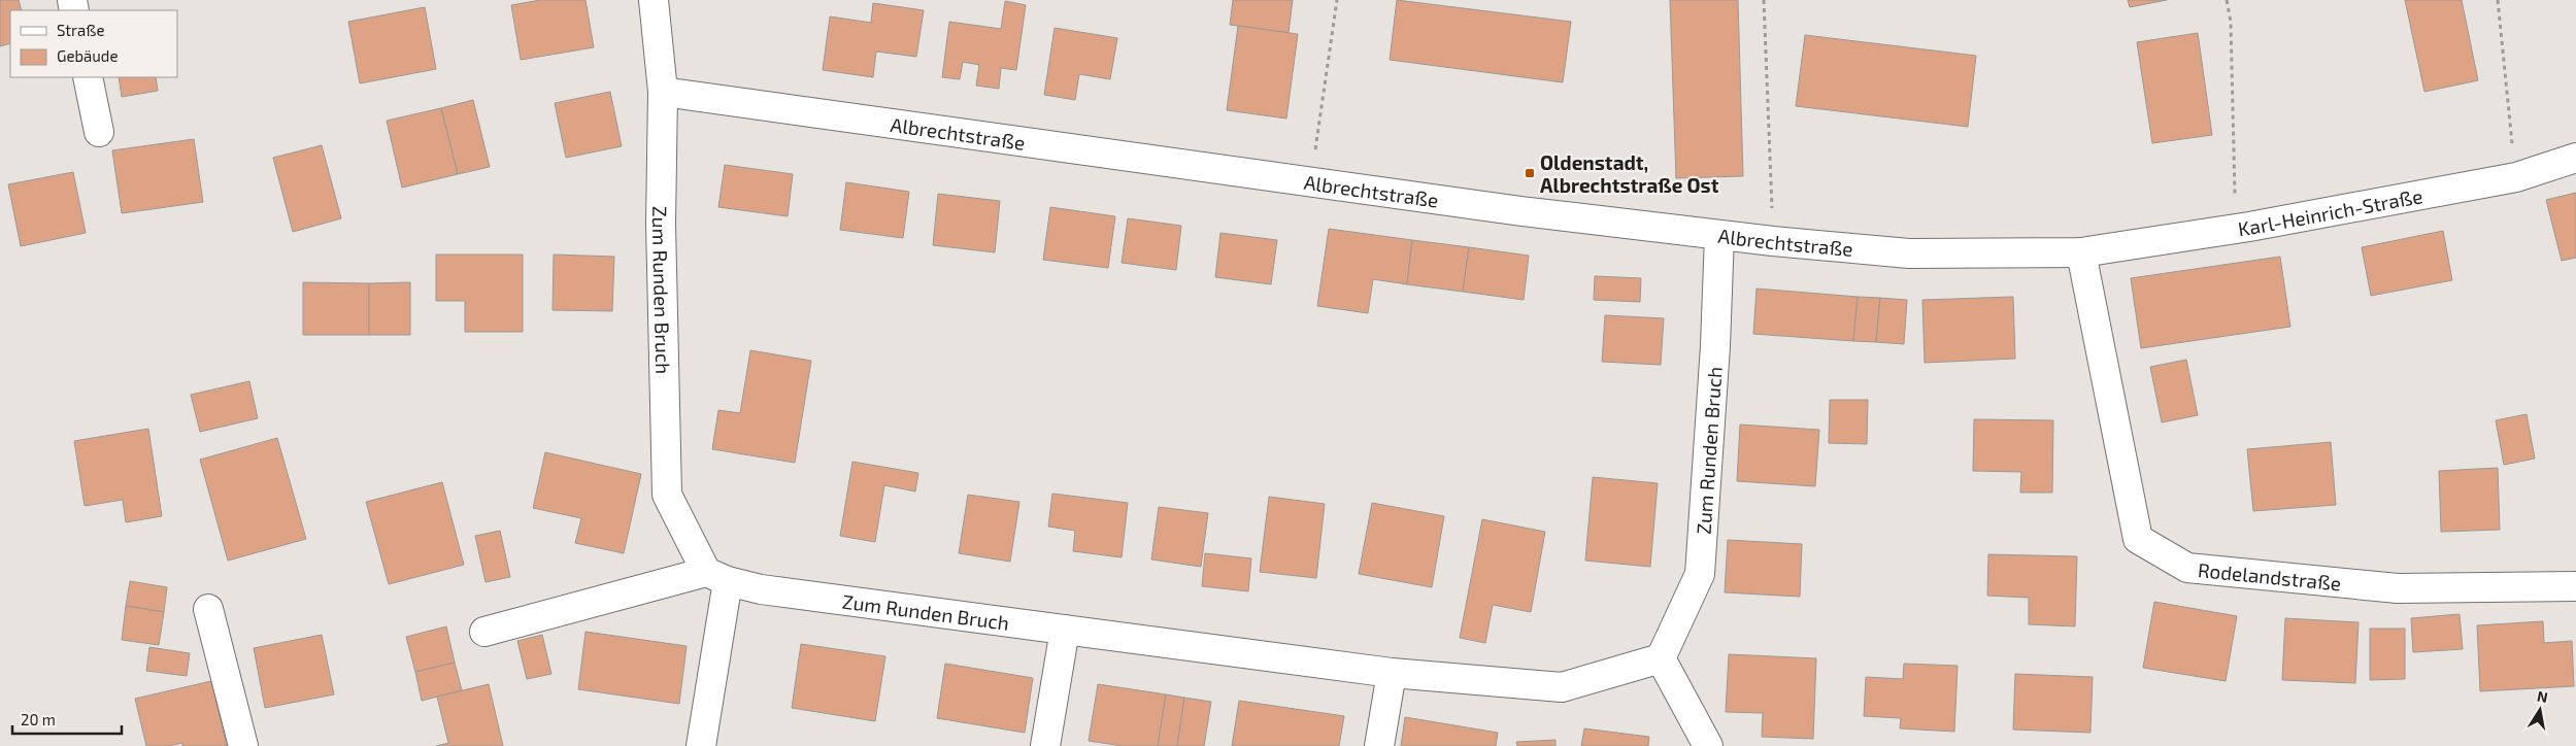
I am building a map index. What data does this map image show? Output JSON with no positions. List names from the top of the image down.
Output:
{
  "streets": {
    "street": [
      "Albrechtstraße",
      "Karl-Heinrich-Straße",
      "Zum Runden Bruch",
      "Rodelandstraße"
    ]
  },
  "crossings": [
    ["Albrechtstraße", "Karl-Heinrich-Straße"],
    ["Albrechtstraße", "Zum Runden Bruch"],
    ["Albrechtstraße", "Rodelandstraße"],
    ["Karl-Heinrich-Straße", "Rodelandstraße"]
  ],
  "places": {
    "transit": ["Oldenstadt, Albrechtstraße Ost"]
  },
  "legend": ["Straße", "Gebäude"],
  "scale_bar": "20 m",
  "north": "top"
}
